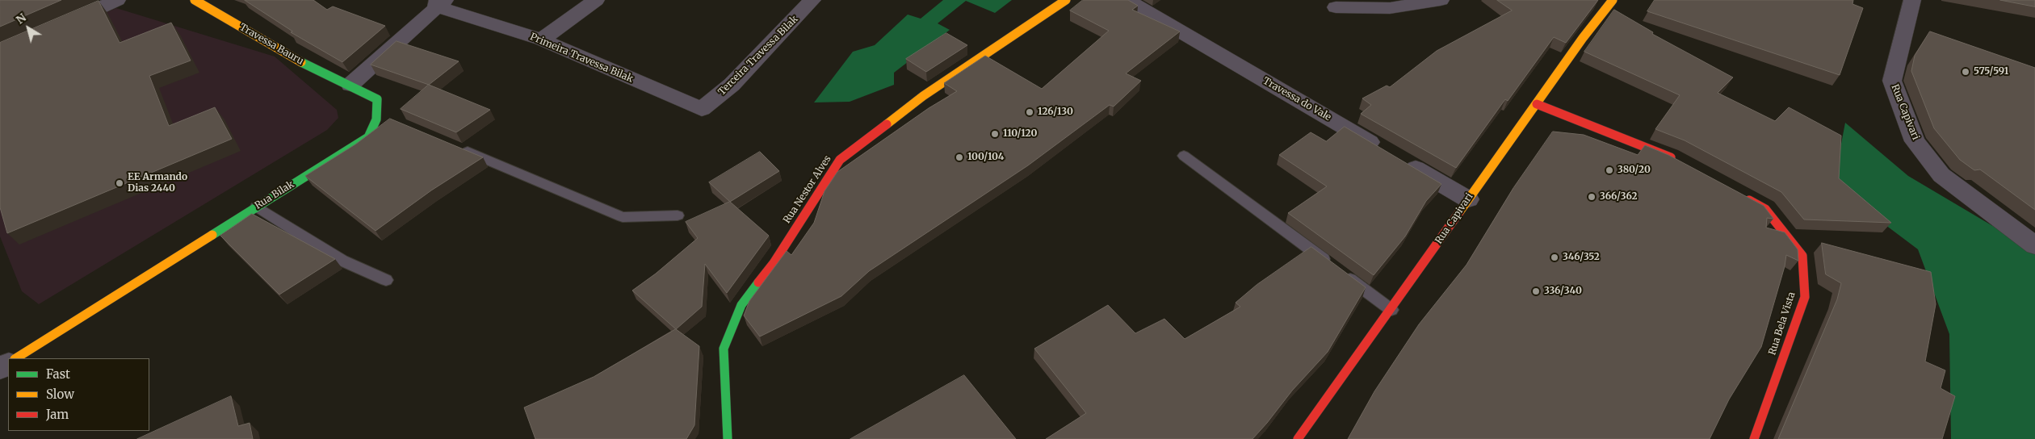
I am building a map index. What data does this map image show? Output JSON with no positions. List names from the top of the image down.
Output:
{
  "streets": {
    "street": [
      "Travessa Bauru",
      "Terceira Travessa Bilak",
      "Primeira Travessa Bilak",
      "Travessa do Vale",
      "Rua Capivari",
      "Rua Nestor Alves",
      "Rua Bilak",
      "Rua Bela Vista"
    ]
  },
  "crossings": [
    ["Travessa Bauru", "Rua Bilak"],
    ["Terceira Travessa Bilak", "Primeira Travessa Bilak"],
    ["Travessa do Vale", "Rua Capivari"]
  ],
  "places": [
    "575/591",
    "126/130",
    "110/120",
    "100/104",
    "380/20",
    "EE Armando Dias 2440",
    "366/362",
    "346/352",
    "336/340"
  ],
  "legend": ["Fast", "Slow", "Jam"],
  "north": "top left"
}
